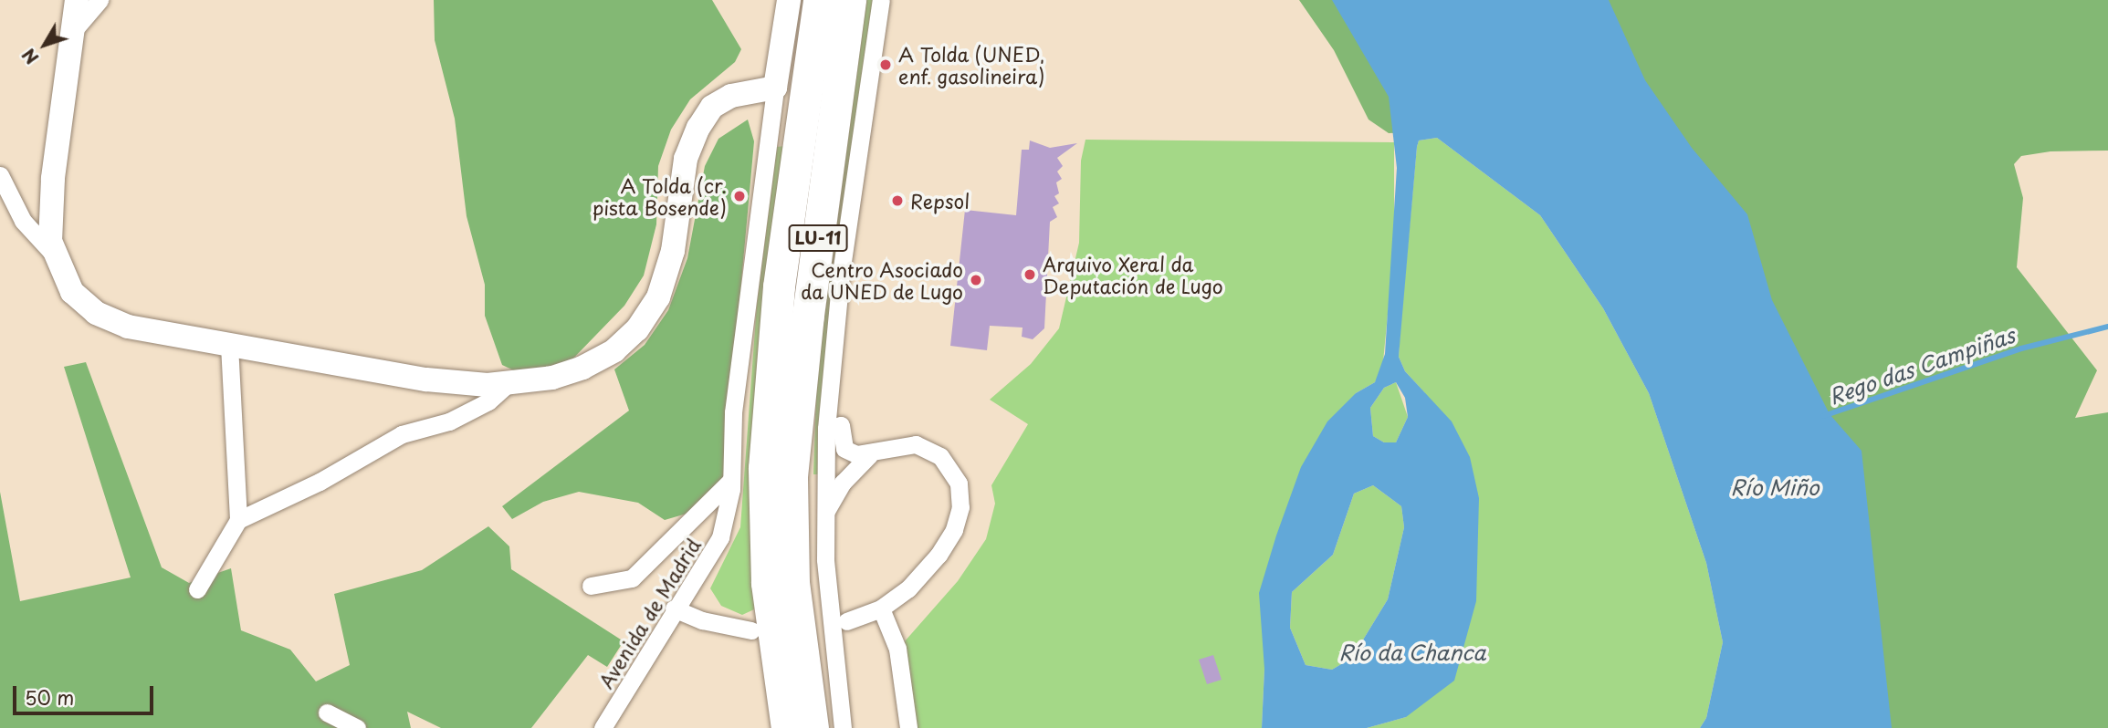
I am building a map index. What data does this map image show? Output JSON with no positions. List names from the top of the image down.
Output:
{
  "streets": {
    "highway": ["LU-11"],
    "street": ["Avenida de Madrid"]
  },
  "water": ["Rego das Campiñas", "Río Miño", "Río da Chanca"],
  "places": [
    "A Tolda (UNED, enf. gasolineira)",
    "A Tolda (cr. pista Bosende)",
    "Repsol",
    "Arquivo Xeral da Deputación de Lugo",
    "Centro Asociado da UNED de Lugo"
  ],
  "scale_bar": "50 m",
  "north": "bottom left"
}
